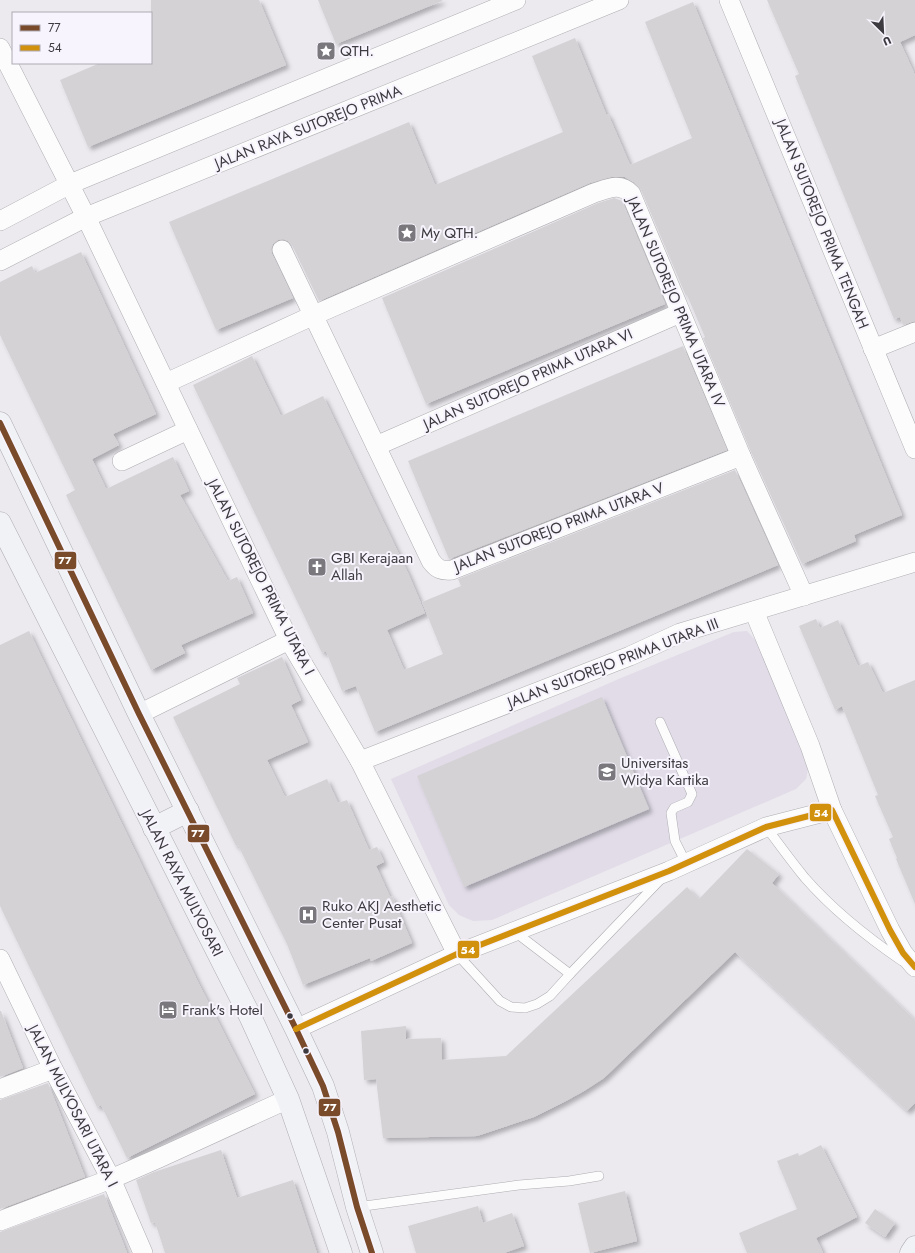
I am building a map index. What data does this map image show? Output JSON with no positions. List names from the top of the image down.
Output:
{
  "streets": {
    "main road": ["JALAN RAYA MULYOSARI"],
    "street": [
      "JALAN RAYA SUTOREJO PRIMA",
      "JALAN SUTOREJO PRIMA TENGAH",
      "JALAN SUTOREJO PRIMA UTARA IV",
      "JALAN SUTOREJO PRIMA UTARA VI",
      "JALAN SUTOREJO PRIMA UTARA V",
      "JALAN SUTOREJO PRIMA UTARA I",
      "JALAN SUTOREJO PRIMA UTARA III",
      "JALAN MULYOSARI UTARA I"
    ]
  },
  "crossings": [
    ["JALAN RAYA SUTOREJO PRIMA", "JALAN SUTOREJO PRIMA UTARA I"],
    ["JALAN SUTOREJO PRIMA UTARA IV", "JALAN SUTOREJO PRIMA UTARA VI"],
    ["JALAN SUTOREJO PRIMA UTARA IV", "JALAN SUTOREJO PRIMA UTARA V"],
    ["JALAN SUTOREJO PRIMA UTARA IV", "JALAN SUTOREJO PRIMA UTARA I"],
    ["JALAN SUTOREJO PRIMA UTARA IV", "JALAN SUTOREJO PRIMA UTARA III"],
    ["JALAN SUTOREJO PRIMA UTARA VI", "JALAN SUTOREJO PRIMA UTARA V"],
    ["JALAN SUTOREJO PRIMA UTARA I", "JALAN SUTOREJO PRIMA UTARA III"]
  ],
  "places": {
    "place": ["QTH.", "My QTH."],
    "church": ["GBI Kerajaan Allah"],
    "school or university": ["Universitas Widya Kartika"],
    "hospital": ["Ruko AKJ Aesthetic Center Pusat"],
    "hotel": ["Frank's Hotel"]
  },
  "lines": ["transit line 77", "transit line 54"],
  "legend": ["77", "54"],
  "north": "bottom right"
}
